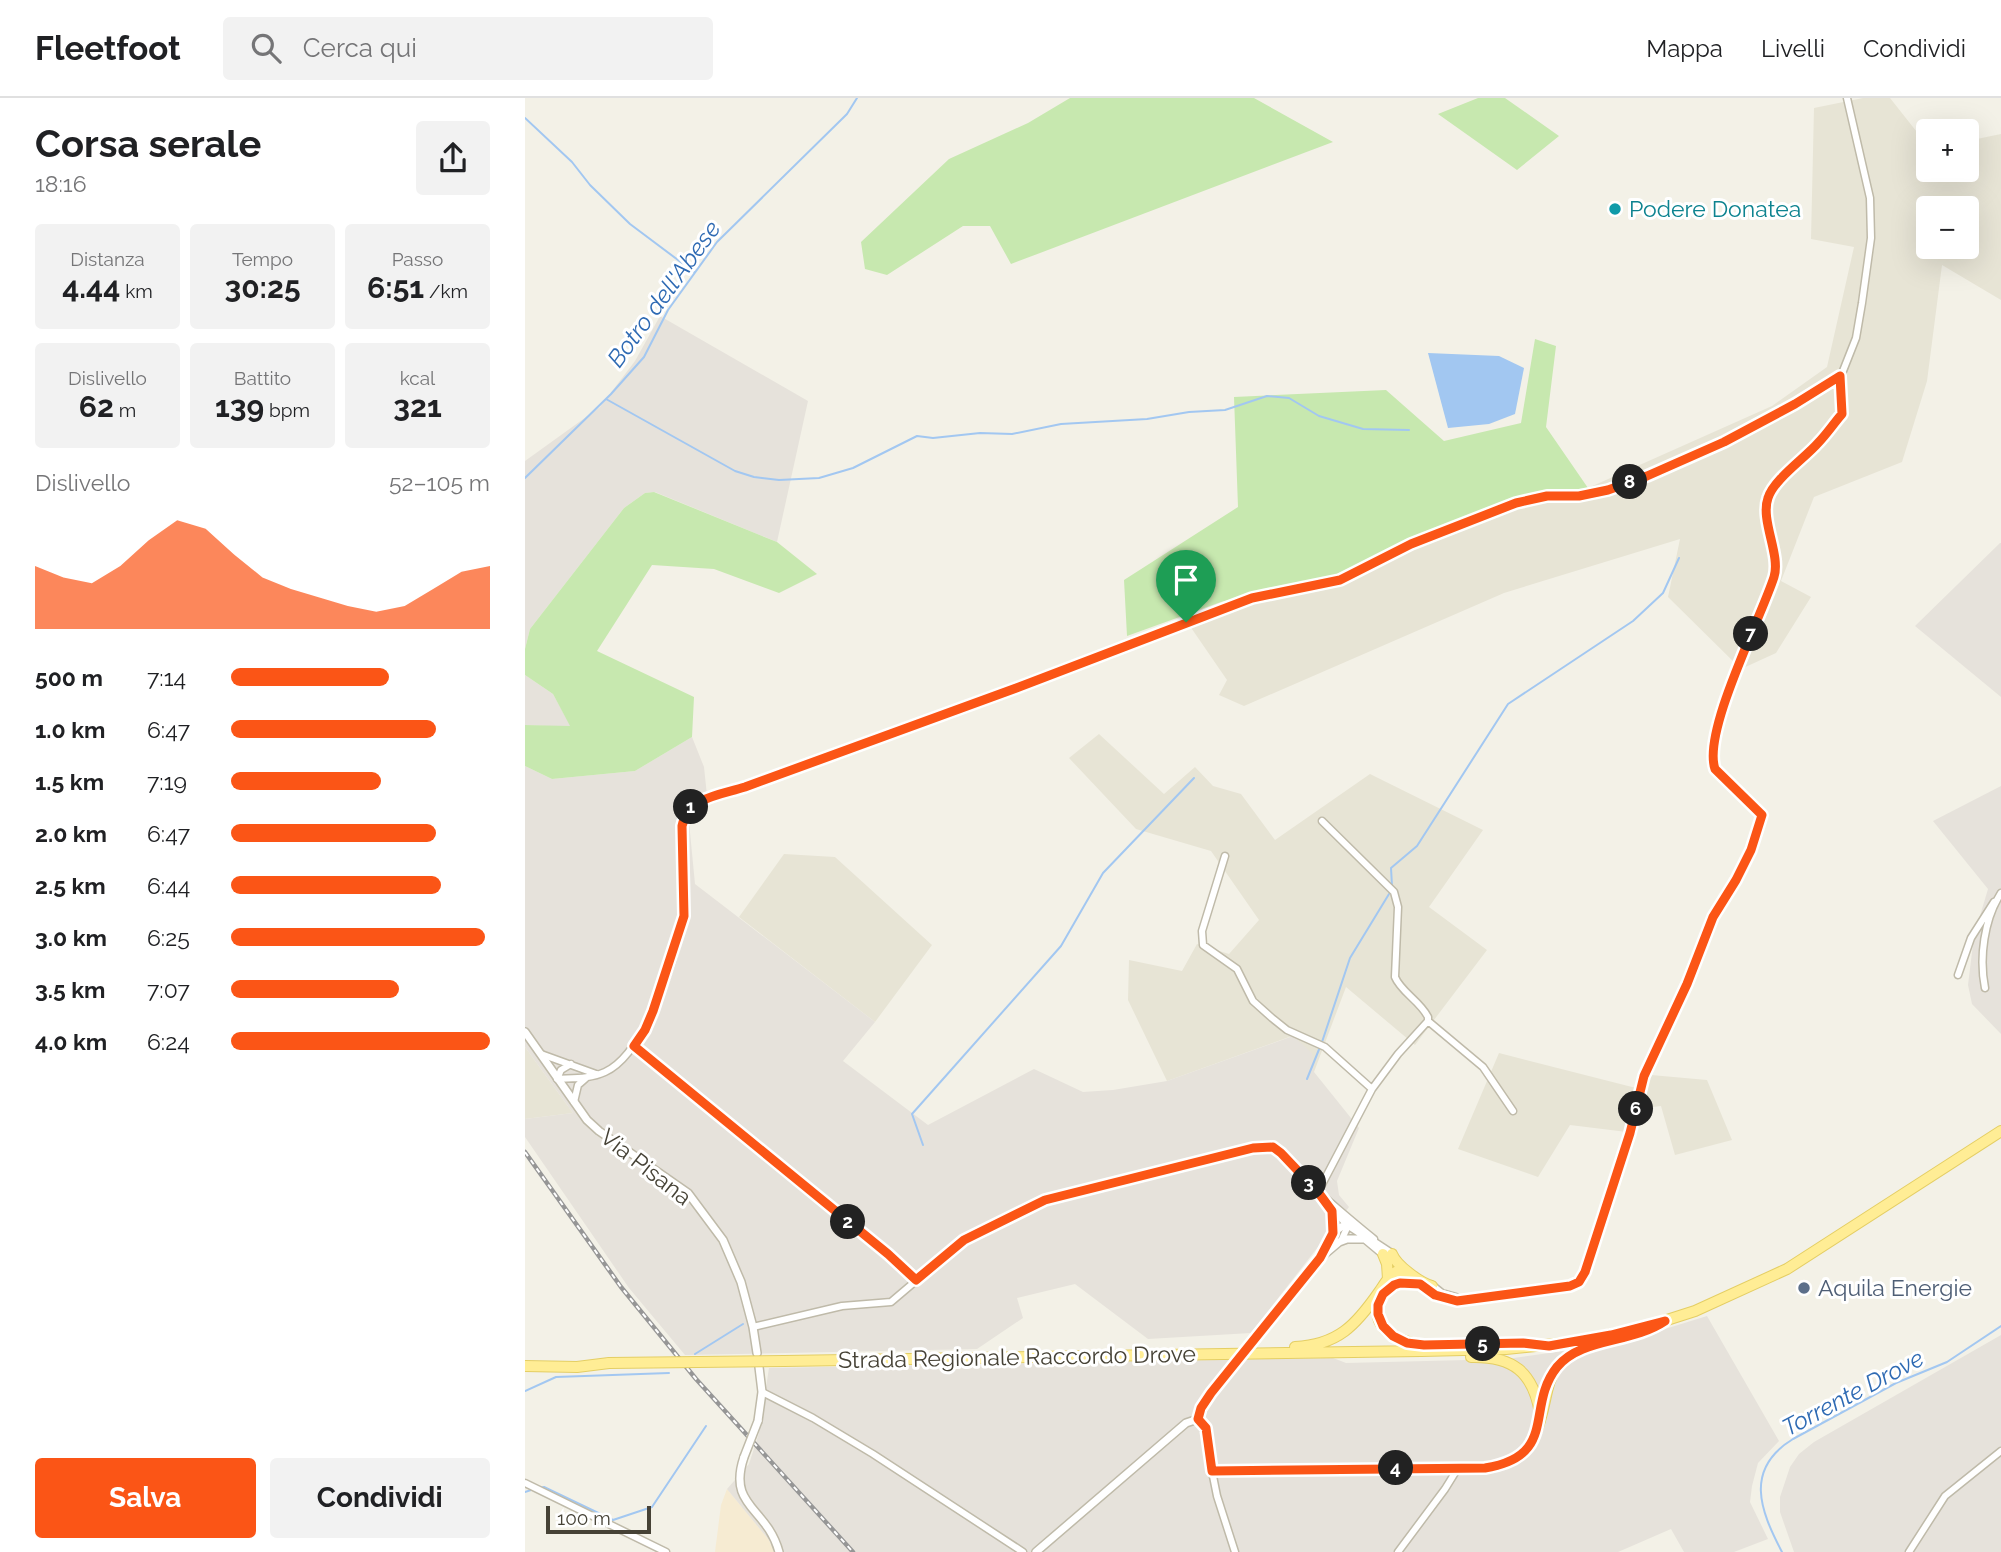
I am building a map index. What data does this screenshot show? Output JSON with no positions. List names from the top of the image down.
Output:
{
  "streets": {
    "main road": ["Strada Regionale Raccordo Drove"],
    "street": ["Via Pisana"]
  },
  "water": ["Botro dell'Abese", "Torrente Drove"],
  "places": ["Podere Donatea", "Aquila Energie"],
  "scale_bar": "100 m",
  "page": {
    "header": "Fleetfoot",
    "search": "Cerca qui",
    "nav": ["Mappa", "Livelli", "Condividi"],
    "heading": ["Corsa serale", "18:16"],
    "map_buttons": ["+", "−"],
    "stats": [
      ["Distanza", "4.44 km"],
      ["Tempo", "30:25"],
      ["Passo", "6:51 /km"],
      ["Dislivello", "62 m"],
      ["Battito", "139 bpm"],
      ["kcal", "321"]
    ],
    "chart": ["Dislivello", "52–105 m"],
    "pins": [
      "8",
      "7",
      "1",
      "6",
      "3",
      "2",
      "5",
      "4"
    ],
    "list": [
      {
        "name": "500 m",
        "note": "7:14"
      },
      {
        "name": "1.0 km",
        "note": "6:47"
      },
      {
        "name": "1.5 km",
        "note": "7:19"
      },
      {
        "name": "2.0 km",
        "note": "6:47"
      },
      {
        "name": "2.5 km",
        "note": "6:44"
      },
      {
        "name": "3.0 km",
        "note": "6:25"
      },
      {
        "name": "3.5 km",
        "note": "7:07"
      },
      {
        "name": "4.0 km",
        "note": "6:24"
      }
    ],
    "buttons": ["Salva", "Condividi"],
    "scale": "100 m"
  }
}
